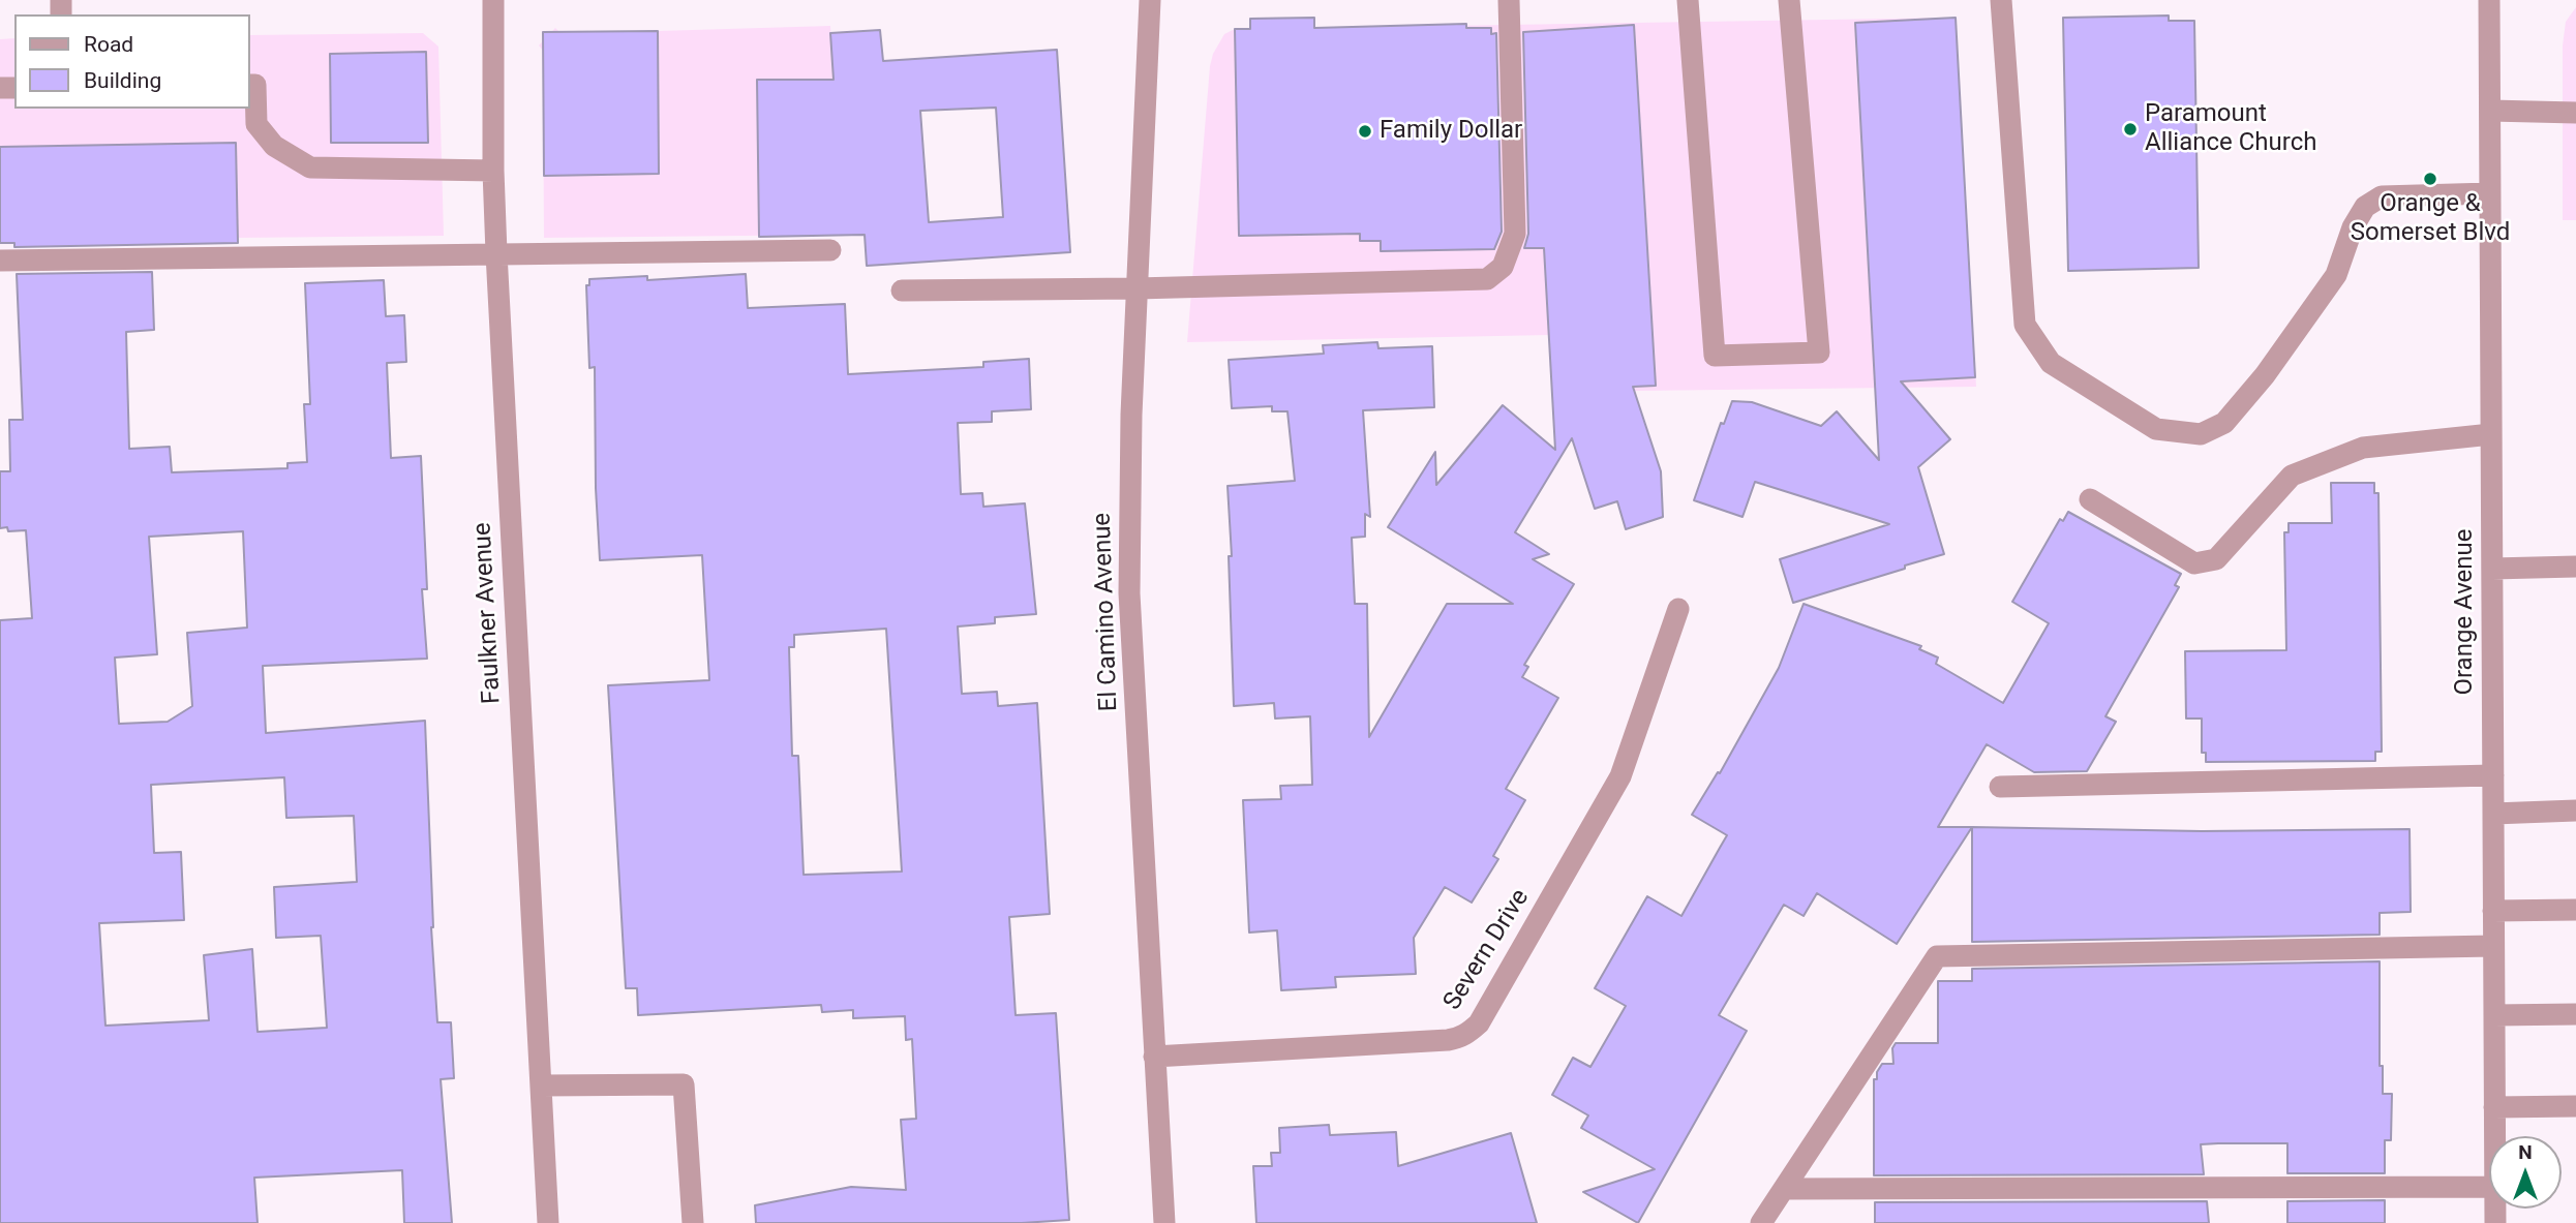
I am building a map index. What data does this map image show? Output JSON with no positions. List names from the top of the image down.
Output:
{
  "streets": {
    "street": [
      "El Camino Avenue",
      "Orange Avenue",
      "Faulkner Avenue",
      "Severn Drive"
    ]
  },
  "crossings": [
    ["El Camino Avenue", "Severn Drive"]
  ],
  "places": ["Paramount Alliance Church", "Family Dollar", "Orange & Somerset Blvd"],
  "legend": ["Road", "Building"],
  "north": "top"
}
